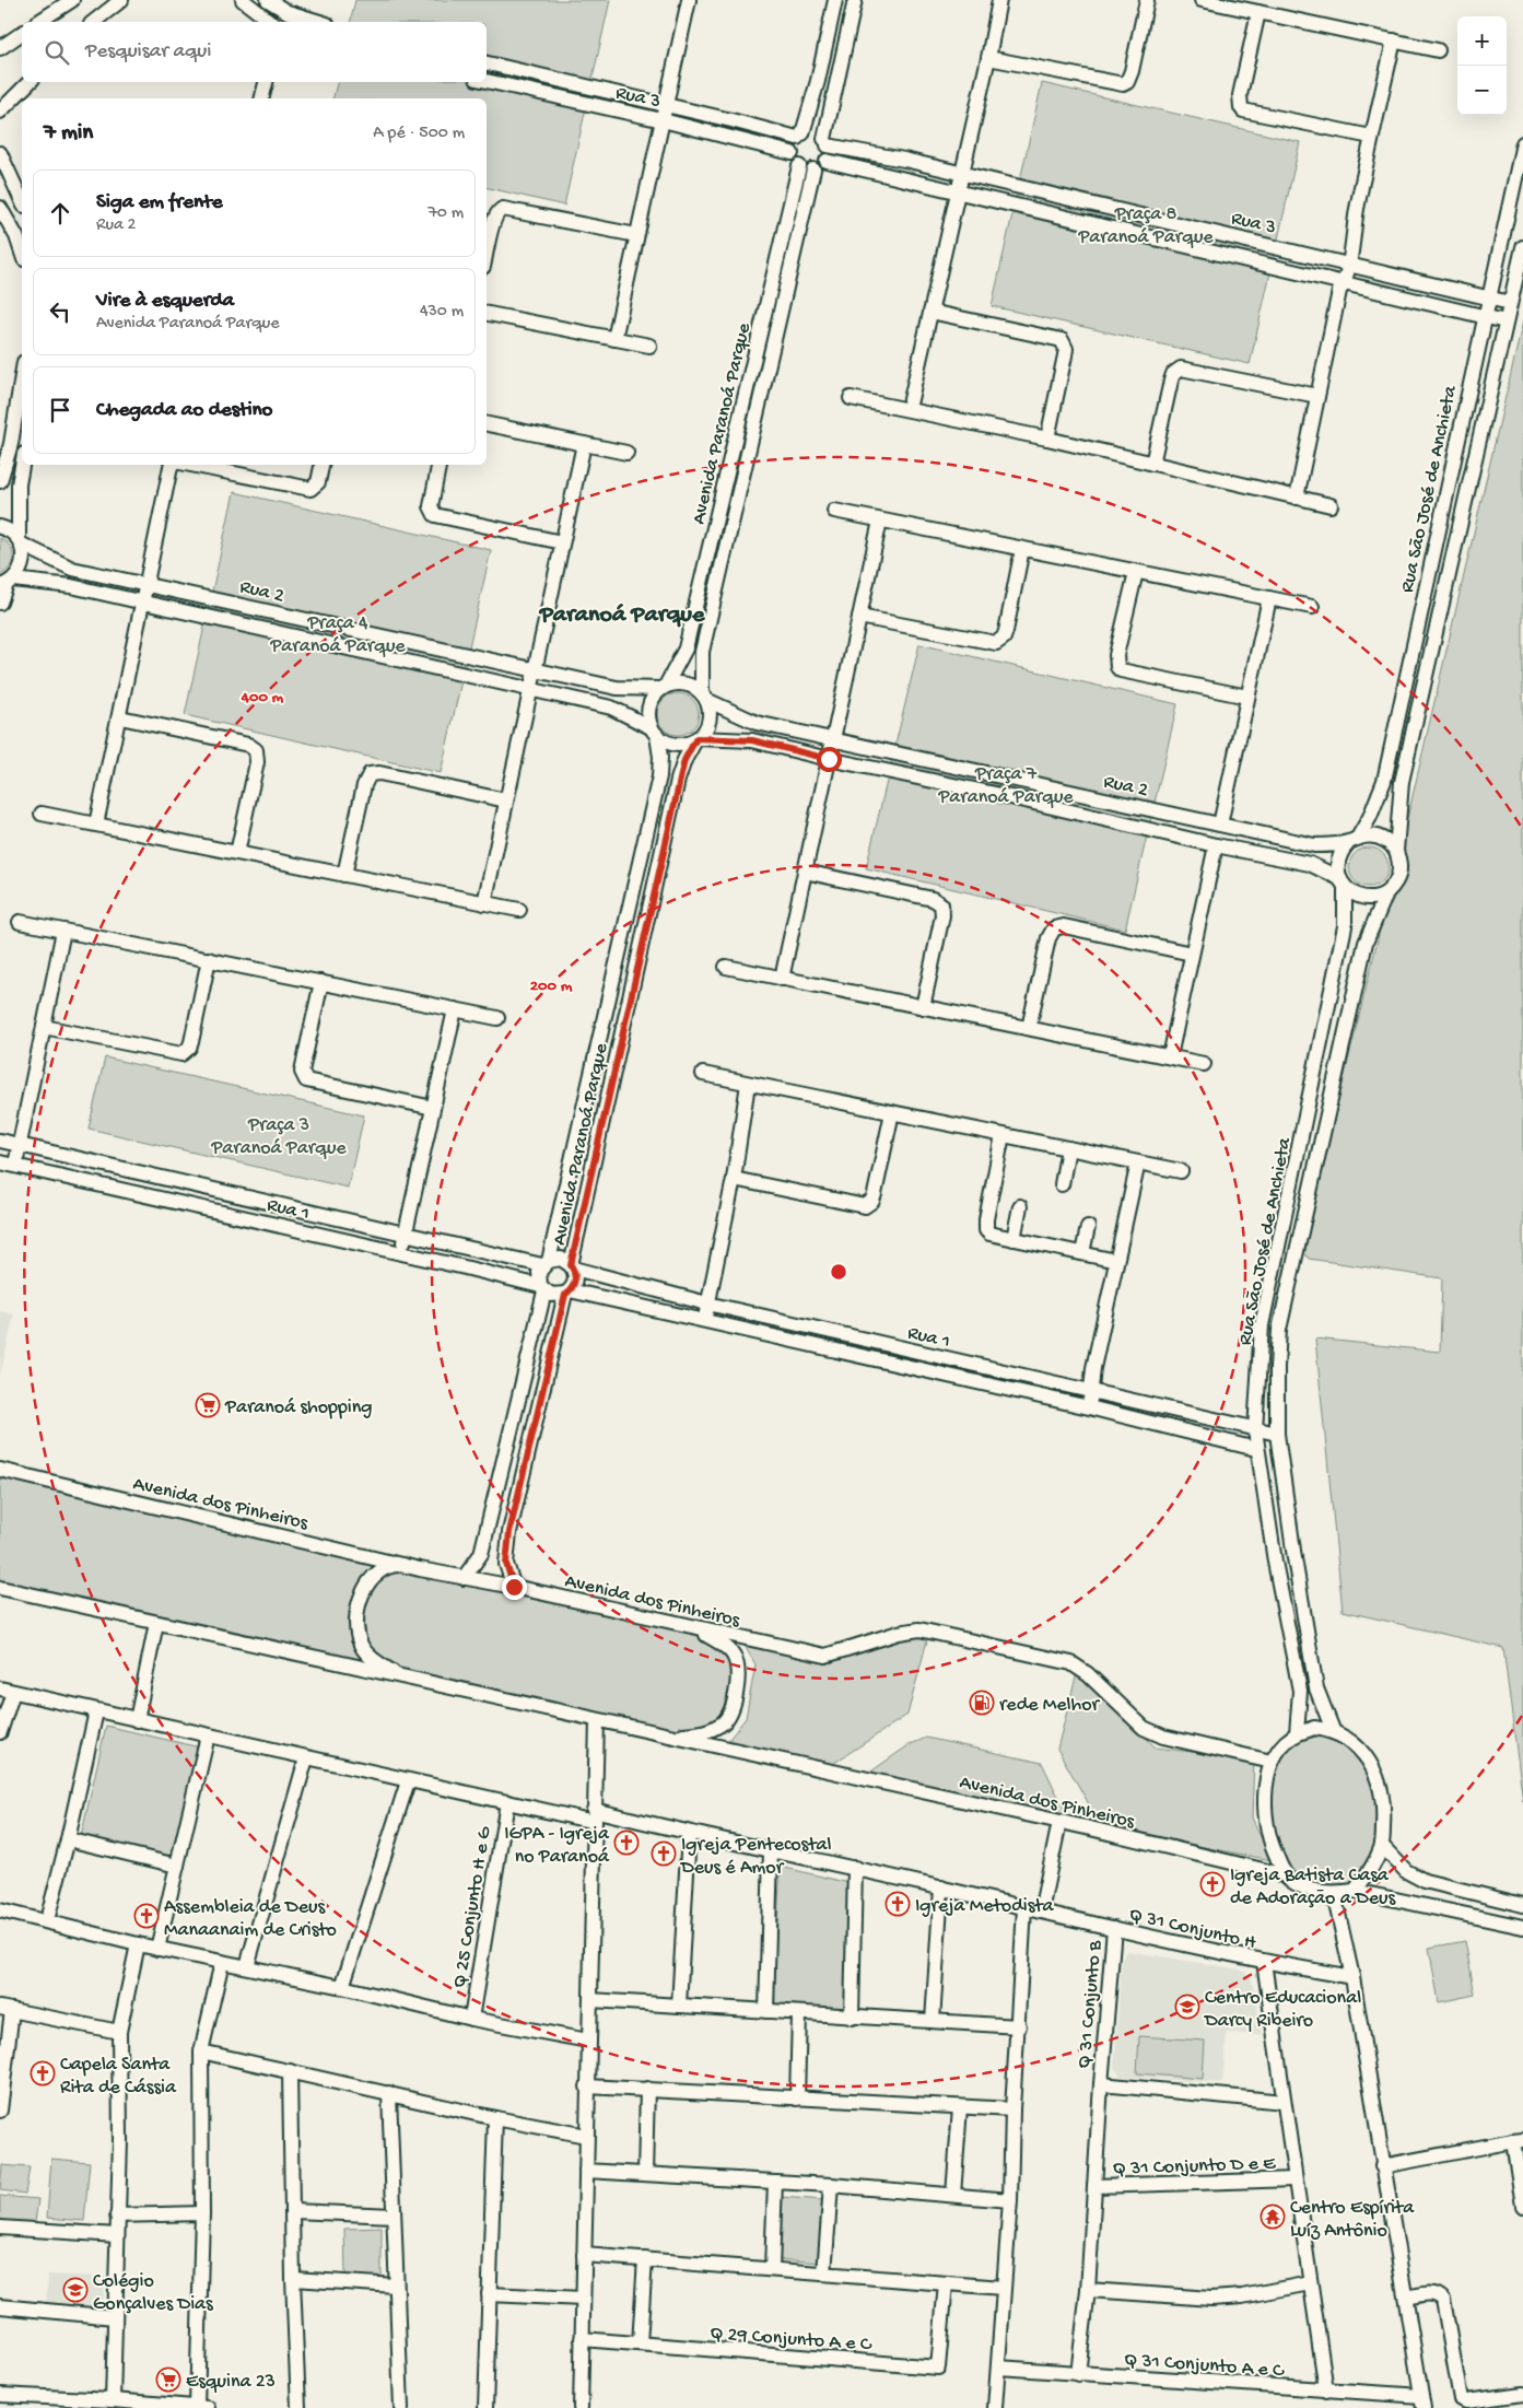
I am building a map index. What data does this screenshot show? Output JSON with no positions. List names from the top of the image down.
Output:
{
  "streets": {
    "street": [
      "Rua 3",
      "Avenida Paranoá Parque",
      "Rua São José de Anchieta",
      "Rua 2",
      "Rua 1",
      "Avenida dos Pinheiros",
      "Q 25 Conjunto H e G",
      "Q 31 Conjunto H",
      "Q 31 Conjunto B",
      "Q 31 Conjunto D e E",
      "Q 29 Conjunto A e C",
      "Q 31 Conjunto A e C"
    ]
  },
  "crossings": [
    ["Rua 3", "Avenida Paranoá Parque"],
    ["Rua 3", "Rua São José de Anchieta"],
    ["Avenida Paranoá Parque", "Rua 2"],
    ["Avenida Paranoá Parque", "Rua 1"],
    ["Avenida Paranoá Parque", "Avenida dos Pinheiros"],
    ["Rua São José de Anchieta", "Rua 2"],
    ["Rua São José de Anchieta", "Rua 1"],
    ["Rua São José de Anchieta", "Avenida dos Pinheiros"],
    ["Q 25 Conjunto H e G", "Q 31 Conjunto H"],
    ["Q 31 Conjunto H", "Q 31 Conjunto B"],
    ["Q 31 Conjunto B", "Q 31 Conjunto D e E"],
    ["Q 31 Conjunto B", "Q 31 Conjunto A e C"]
  ],
  "districts": ["Paranoá Parque"],
  "parks": [
    "Praça 8 Paranoá Parque",
    "Praça 4 Paranoá Parque",
    "Praça 7 Paranoá Parque",
    "Praça 3 Paranoá Parque"
  ],
  "places": {
    "supermarket": ["Paranoá shopping", "Esquina 23"],
    "fuel station": ["rede Melhor"],
    "church": [
      "IGPA - Igreja no Paranoá",
      "Igreja Pentecostal Deus é Amor",
      "Igreja Batista Casa de Adoração a Deus",
      "Igreja Metodista",
      "Assembleia de Deus Manaanaim de Cristo",
      "Capela Santa Rita de Cássia"
    ],
    "school or university": ["Centro Educacional Darcy Ribeiro", "Colégio Gonçalves Dias"],
    "temple": ["Centro Espírita Luíz Antônio"]
  },
  "page": {
    "map_buttons": ["+", "−"],
    "search": "Pesquisar aqui",
    "heading": ["7 min", "A pé · 500 m"],
    "list": [
      ["Siga em frente", "Rua 2", "70 m"],
      ["Vire à esquerda", "Avenida Paranoá Parque", "430 m"],
      "Chegada ao destino"
    ]
  },
  "rings": ["400 m", "200 m"]
}
